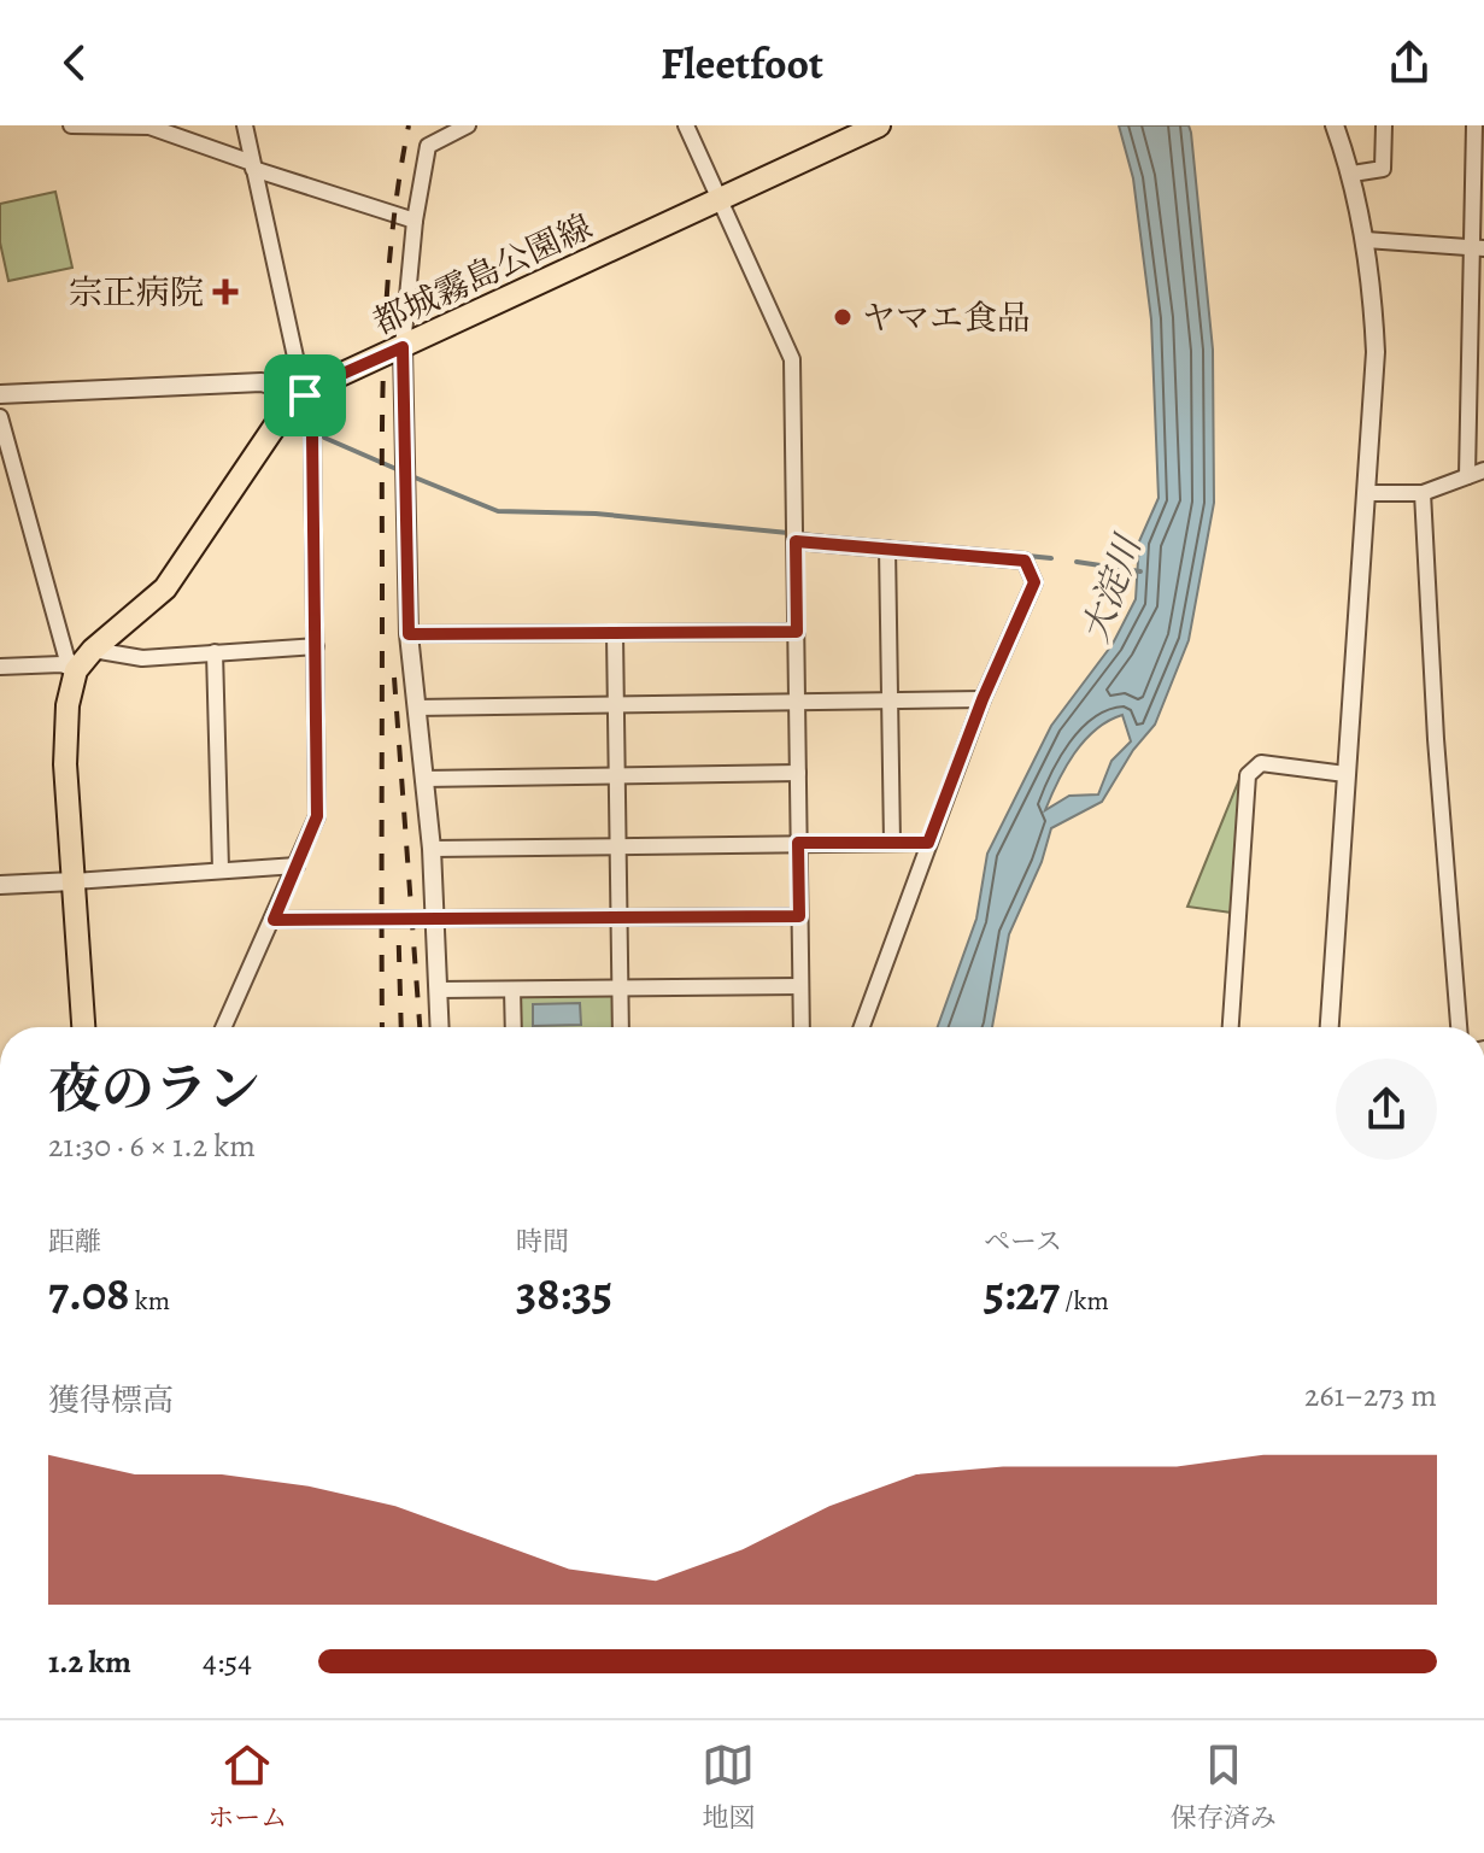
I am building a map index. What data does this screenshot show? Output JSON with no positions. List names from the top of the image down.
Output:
{
  "streets": {
    "main road": ["都城霧島公園線"]
  },
  "water": ["大淀川"],
  "places": {
    "health": ["宗正病院"],
    "other": ["ヤマエ食品"]
  },
  "page": {
    "header": "Fleetfoot",
    "heading": ["夜のラン", "21:30 · 6 × 1.2 km"],
    "stats": [
      ["距離", "7.08 km"],
      ["時間", "38:35"],
      ["ペース", "5:27 /km"]
    ],
    "chart": ["獲得標高", "261–273 m"],
    "list": [
      {
        "name": "1.2 km",
        "note": "4:54"
      }
    ],
    "tabs": ["ホーム", "地図", "保存済み"]
  }
}
